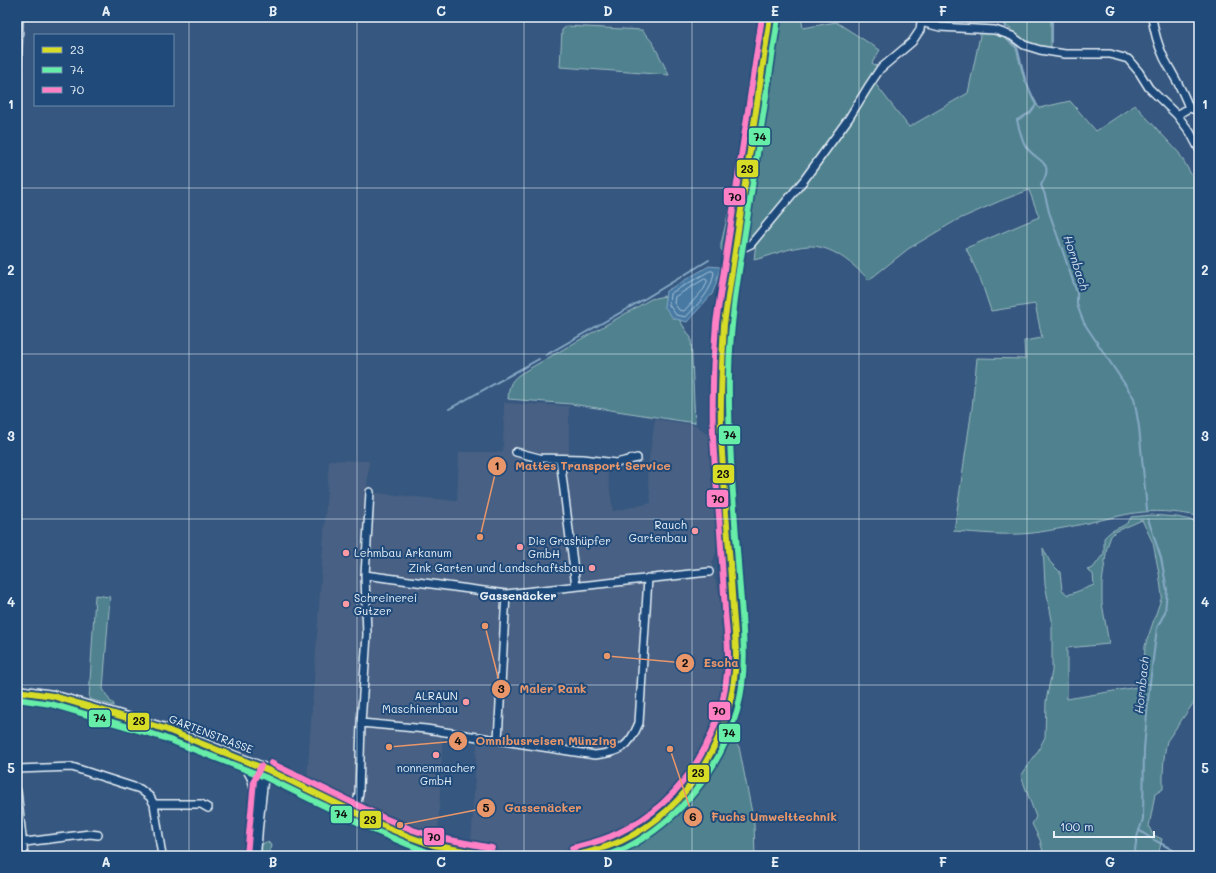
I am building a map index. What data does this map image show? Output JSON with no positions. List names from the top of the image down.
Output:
{
  "streets": {
    "main road": ["GARTENSTRASSE"]
  },
  "districts": ["Gassenäcker"],
  "water": ["Hornbach"],
  "places": [
    "Rauch Gartenbau",
    "Mattes Transport Service",
    "Die Grashüpfer GmbH",
    "Lehmbau Arkanum",
    "Zink Garten und Landschaftsbau",
    "Schreinerei Gutzer",
    "Maler Rank",
    "Escha",
    "ALRAUN Maschinenbau",
    "Omnibusreisen Münzing",
    "Fuchs Umwelttechnik",
    "nonnenmacher GmbH",
    "Gassenäcker"
  ],
  "lines": ["transit line 23", "transit line 70", "transit line 74"],
  "legend": ["23", "74", "70"],
  "scale_bar": "100 m",
  "grid": {
    "columns": [
      "A",
      "B",
      "C",
      "D",
      "E",
      "F",
      "G"
    ],
    "rows": [
      "1",
      "2",
      "3",
      "4",
      "5"
    ]
  }
}
